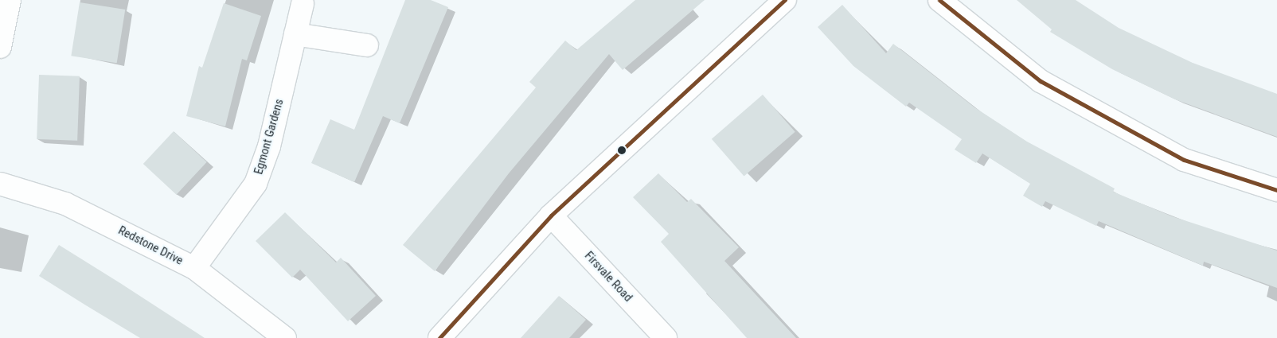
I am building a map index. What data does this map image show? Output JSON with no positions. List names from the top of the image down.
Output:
{
  "streets": {
    "street": ["Egmont Gardens", "Redstone Drive", "Firsvale Road"]
  },
  "crossings": [
    ["Egmont Gardens", "Redstone Drive"]
  ]
}
